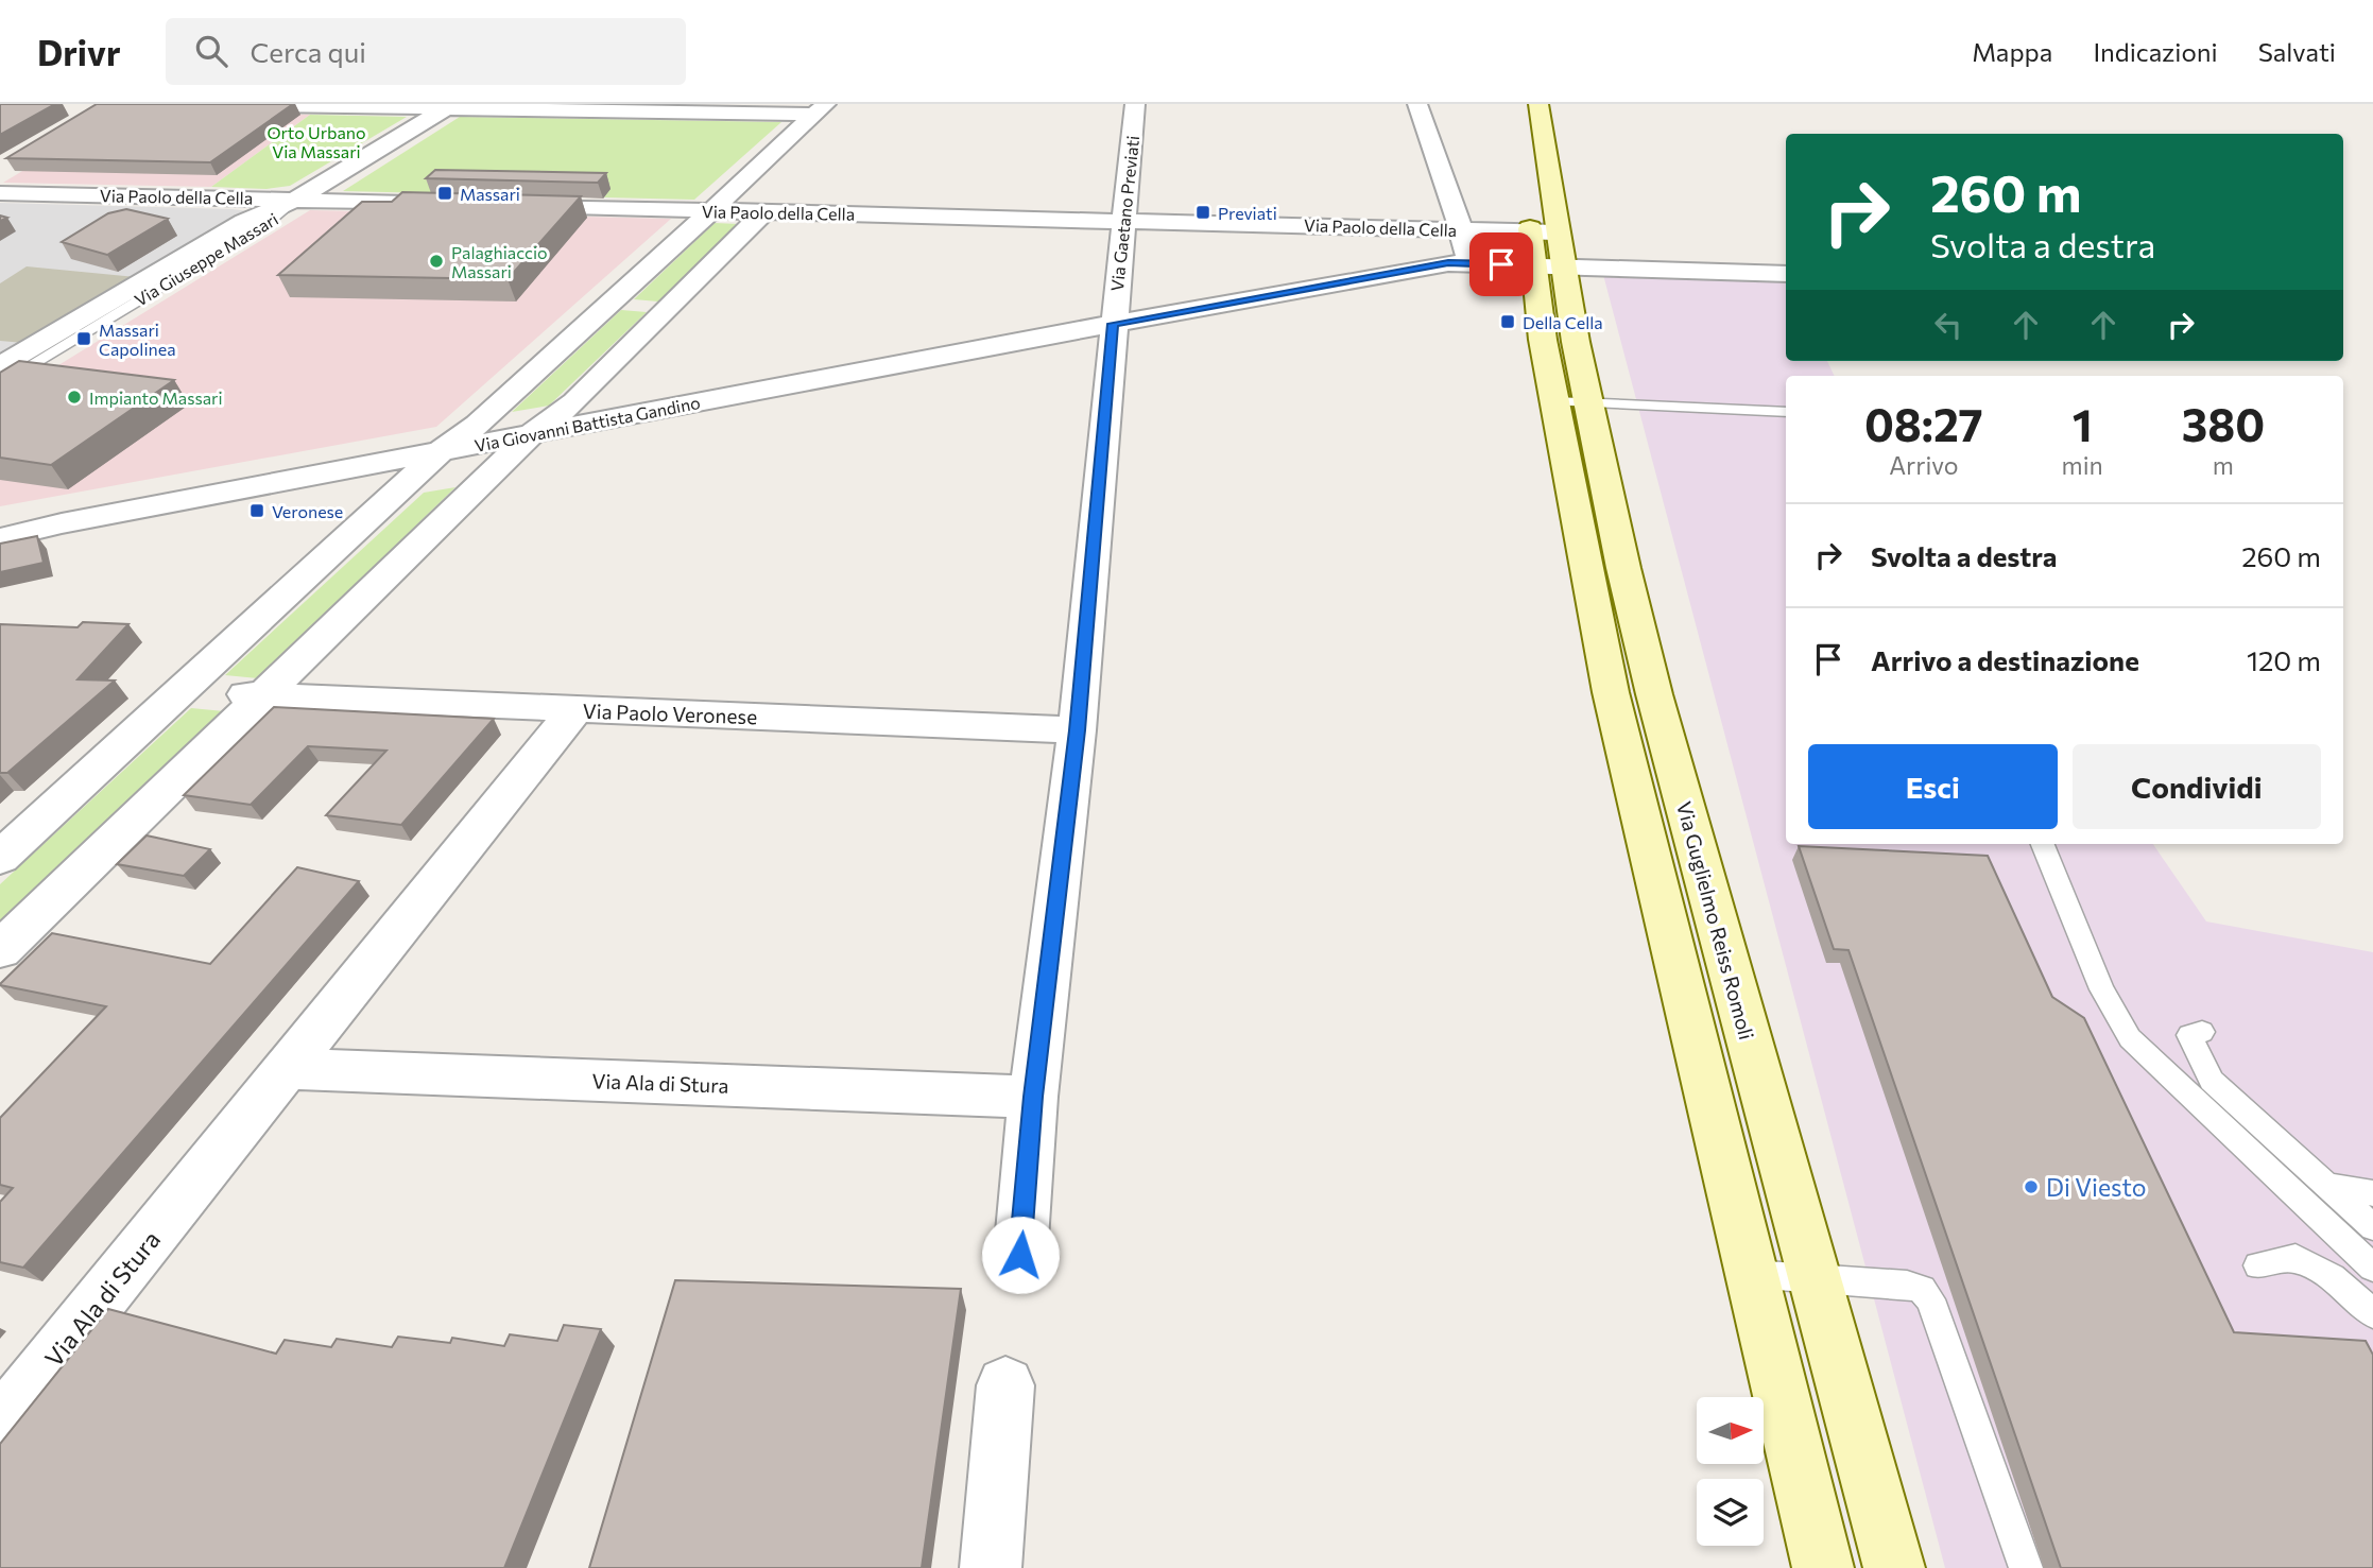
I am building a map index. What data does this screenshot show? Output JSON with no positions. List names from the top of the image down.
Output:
{
  "streets": {
    "main road": ["Via Guglielmo Reiss Romoli"],
    "street": [
      "Via Paolo della Cella",
      "Via Gaetano Previati",
      "Via Giuseppe Massari",
      "Via Giovanni Battista Gandino",
      "Via Paolo Veronese",
      "Via Ala di Stura"
    ]
  },
  "crossings": [
    ["Via Paolo della Cella", "Via Gaetano Previati"],
    ["Via Paolo della Cella", "Via Giuseppe Massari"],
    ["Via Paolo della Cella", "Via Giovanni Battista Gandino"],
    ["Via Paolo della Cella", "Via Guglielmo Reiss Romoli"],
    ["Via Gaetano Previati", "Via Giovanni Battista Gandino"],
    ["Via Giovanni Battista Gandino", "Via Guglielmo Reiss Romoli"],
    ["Via Paolo Veronese", "Via Ala di Stura"]
  ],
  "parks": ["Orto Urbano Via Massari"],
  "places": {
    "transit": [
      "Massari",
      "Previati",
      "Della Cella",
      "Massari Capolinea",
      "Veronese"
    ],
    "other": ["Palaghiaccio Massari", "Impianto Massari", "Di Viesto"]
  },
  "north": "right",
  "page": {
    "header": "Drivr",
    "search": "Cerca qui",
    "nav": ["Mappa", "Indicazioni", "Salvati"],
    "turn": ["260 m", "Svolta a destra"],
    "eta": [
      "08:27",
      "Arrivo",
      "1",
      "min",
      "380",
      "m"
    ],
    "list": [
      {
        "name": "Svolta a destra",
        "value": "260 m"
      },
      {
        "name": "Arrivo a destinazione",
        "value": "120 m"
      }
    ],
    "buttons": ["Esci", "Condividi"]
  }
}
